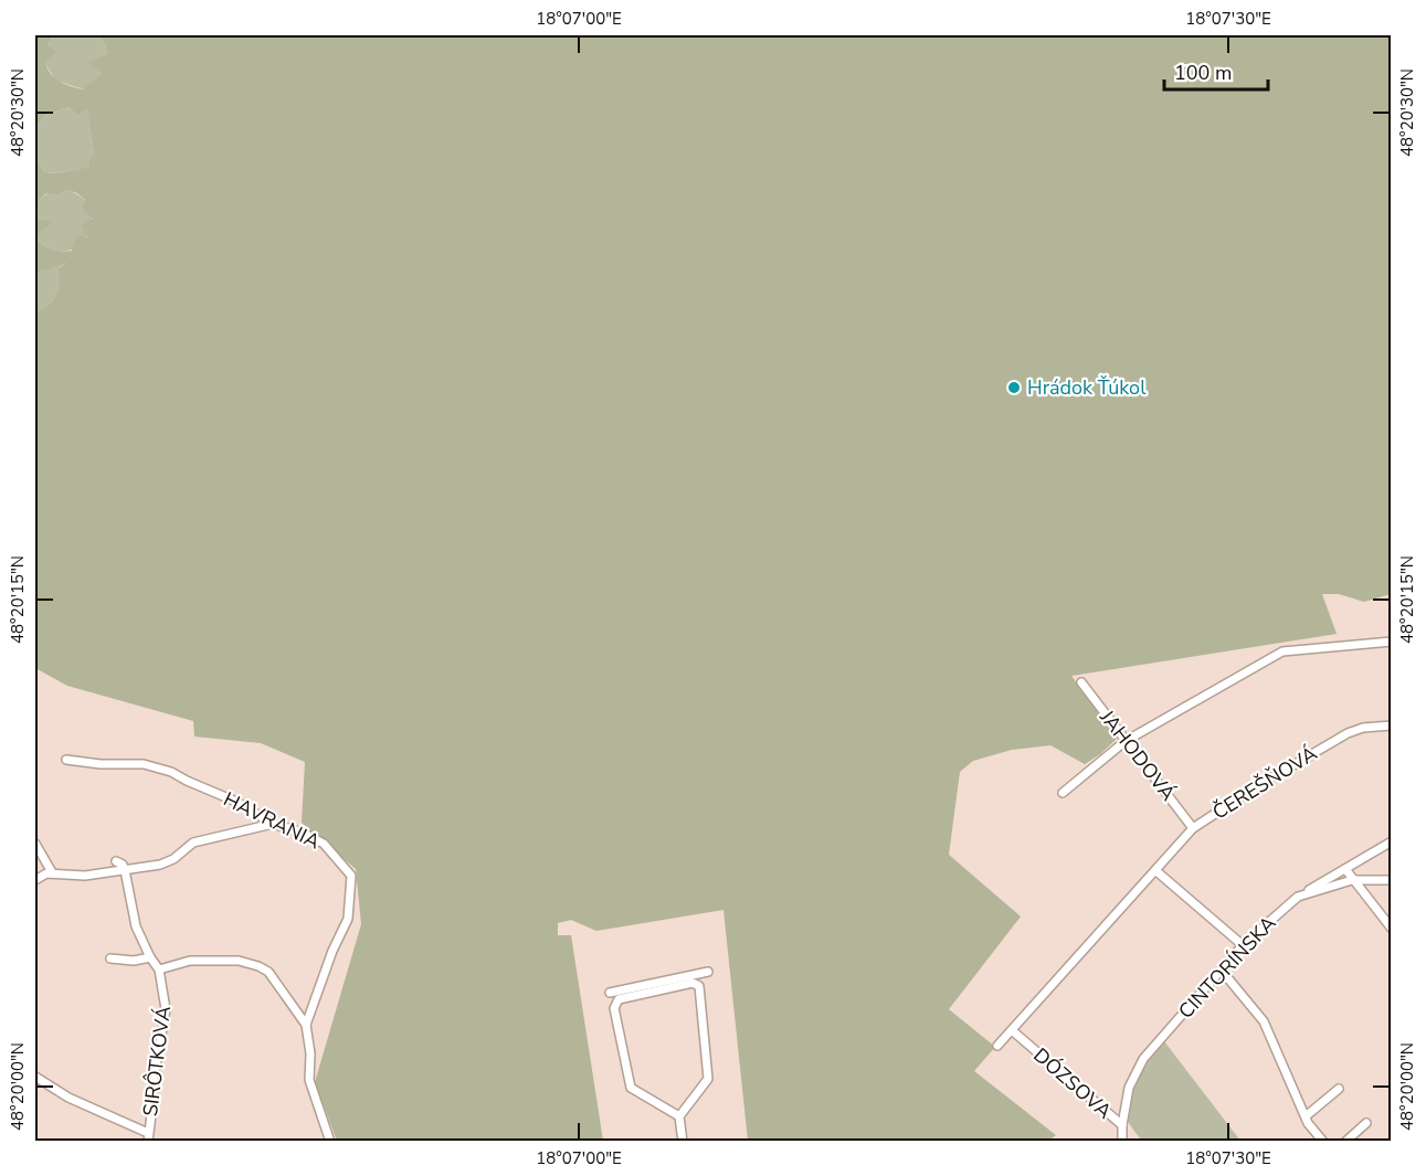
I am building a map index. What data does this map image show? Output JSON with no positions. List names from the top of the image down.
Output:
{
  "streets": {
    "street": [
      "JAHODOVÁ",
      "ČEREŠŇOVÁ",
      "HAVRANIA",
      "CINTORÍNSKA",
      "SIRÔTKOVÁ",
      "DÓZSOVA"
    ]
  },
  "crossings": [
    ["JAHODOVÁ", "ČEREŠŇOVÁ"],
    ["ČEREŠŇOVÁ", "DÓZSOVA"],
    ["CINTORÍNSKA", "DÓZSOVA"]
  ],
  "places": ["Hrádok Ťúkol"],
  "scale_bar": "100 m",
  "coordinates": [
    "18°07'00\"E",
    "18°07'30\"E",
    "48°20'30\"N",
    "48°20'15\"N",
    "48°20'00\"N"
  ]
}
